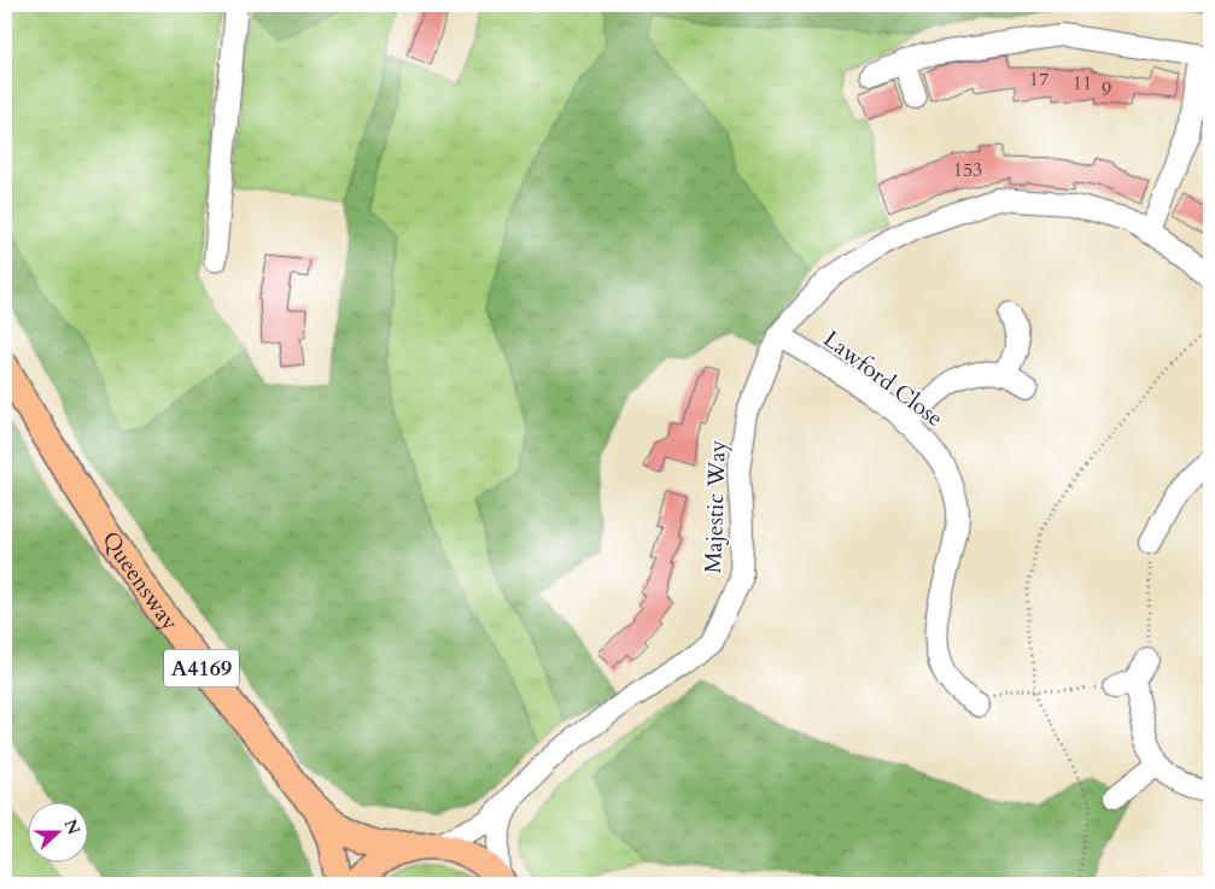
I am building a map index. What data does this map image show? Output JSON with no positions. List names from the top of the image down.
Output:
{
  "streets": {
    "main road": ["Queensway", "A4169"],
    "street": ["Lawford Close", "Majestic Way"]
  },
  "crossings": [
    ["Lawford Close", "Majestic Way"],
    ["Majestic Way", "Queensway"]
  ],
  "house_numbers": [
    "17",
    "11",
    "9",
    "153"
  ],
  "north": "right"
}
